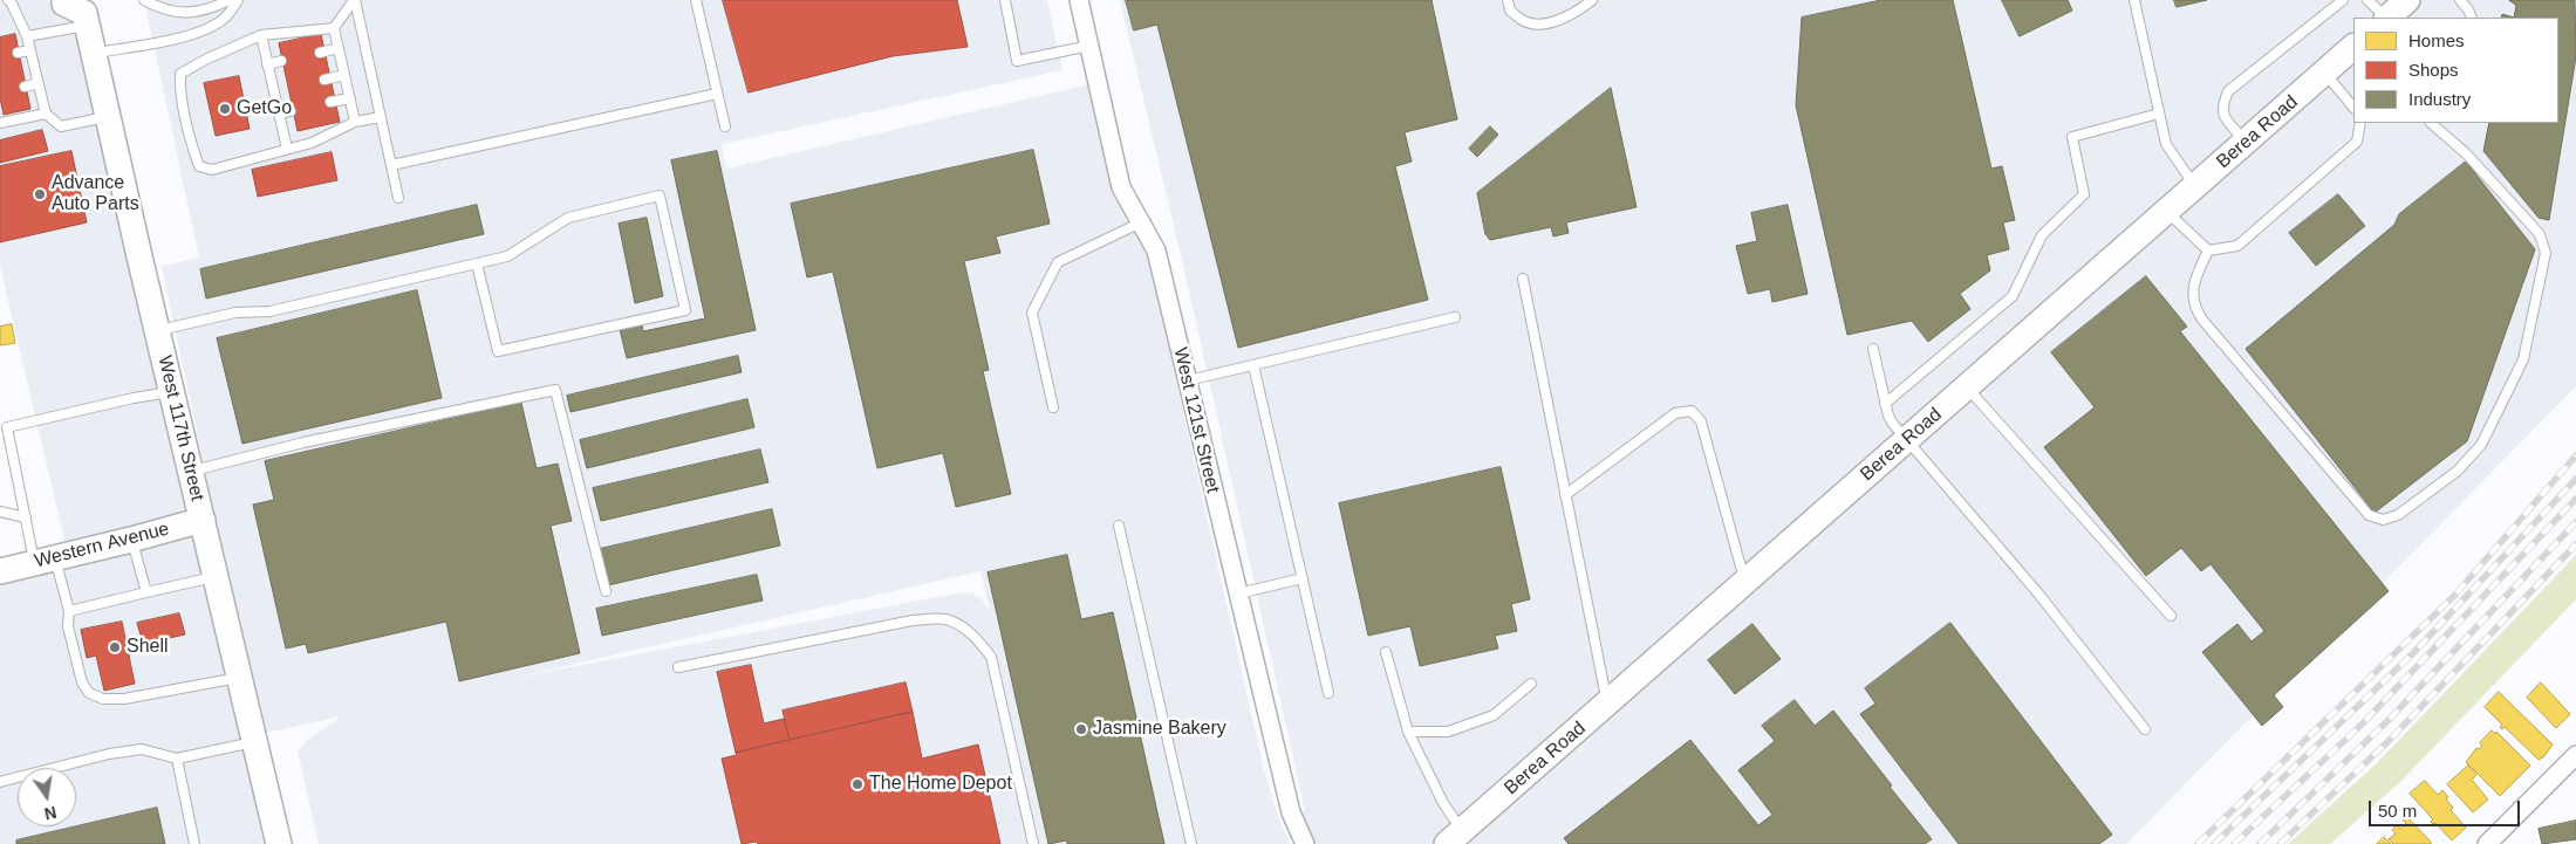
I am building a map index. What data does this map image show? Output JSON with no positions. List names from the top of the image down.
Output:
{
  "streets": {
    "main road": ["Berea Road", "West 117th Street", "Western Avenue"],
    "street": ["West 121st Street"]
  },
  "crossings": [
    ["West 117th Street", "Western Avenue"]
  ],
  "places": [
    "GetGo",
    "Advance Auto Parts",
    "Shell",
    "Jasmine Bakery",
    "The Home Depot"
  ],
  "legend": ["Homes", "Shops", "Industry"],
  "scale_bar": "50 m",
  "north": "bottom"
}
